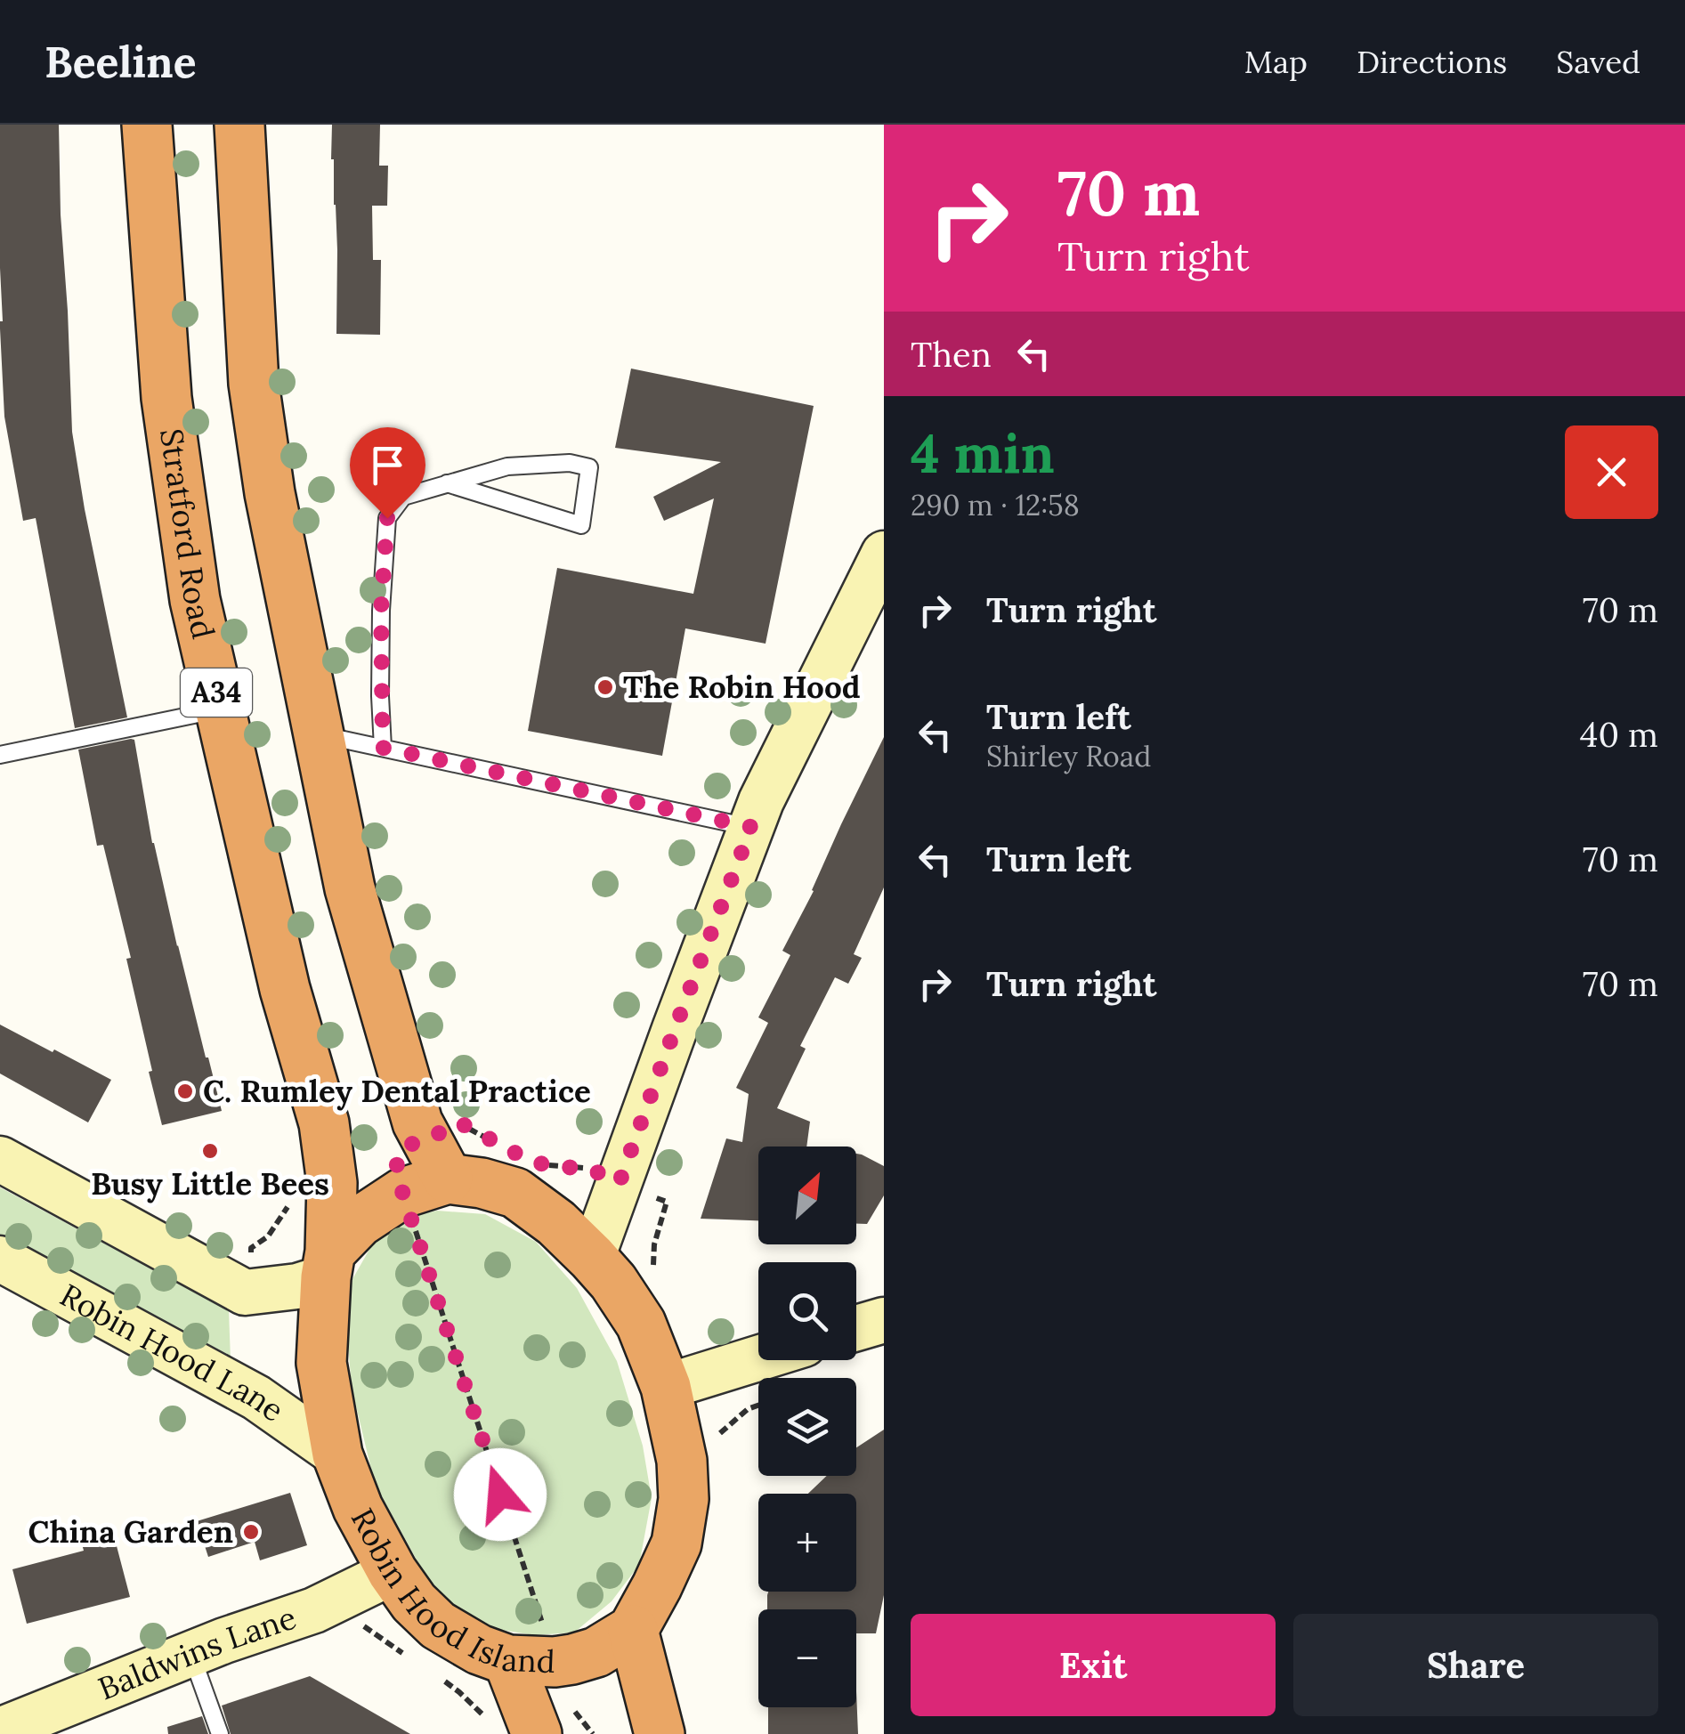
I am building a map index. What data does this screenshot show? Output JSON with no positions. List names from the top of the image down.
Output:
{
  "streets": {
    "highway": ["Stratford Road", "A34", "Robin Hood Island"],
    "street": ["Robin Hood Lane", "Baldwins Lane"]
  },
  "crossings": [
    ["Stratford Road", "Robin Hood Island"],
    ["Robin Hood Lane", "Robin Hood Island"],
    ["Robin Hood Island", "Baldwins Lane"]
  ],
  "places": [
    "The Robin Hood",
    "C. Rumley Dental Practice",
    "Busy Little Bees",
    "China Garden"
  ],
  "north": "top right",
  "page": {
    "header": "Beeline",
    "nav": ["Map", "Directions", "Saved"],
    "turn": ["70 m", "Turn right"],
    "then": "Then",
    "heading": ["4 min", "290 m · 12:58"],
    "list": [
      {
        "name": "Turn right",
        "value": "70 m"
      },
      {
        "name": "Turn left",
        "note": "Shirley Road",
        "value": "40 m"
      },
      {
        "name": "Turn left",
        "value": "70 m"
      },
      {
        "name": "Turn right",
        "value": "70 m"
      }
    ],
    "map_buttons": ["+", "−"],
    "buttons": ["Exit", "Share"]
  }
}
